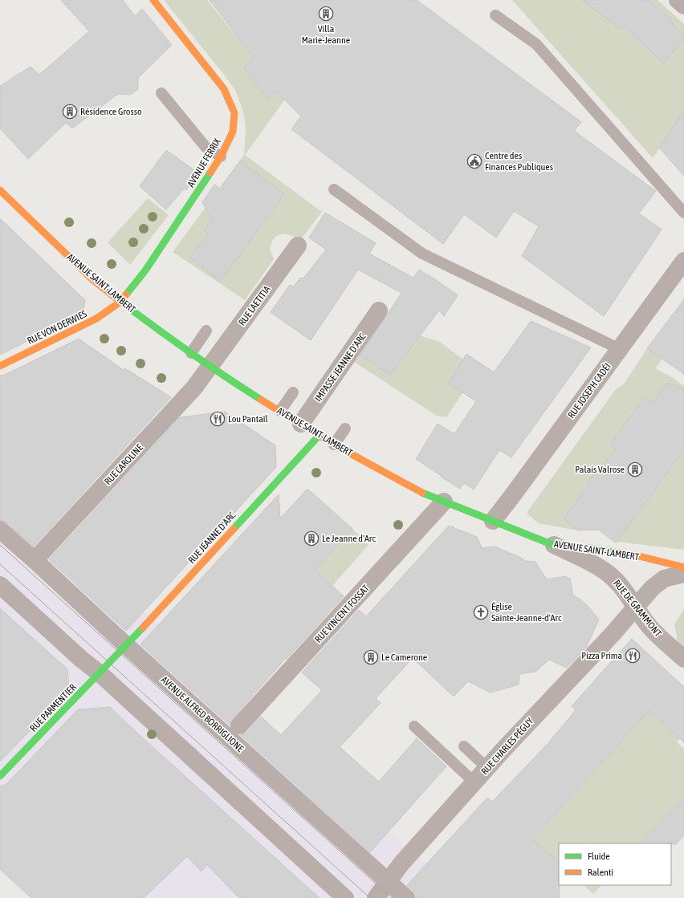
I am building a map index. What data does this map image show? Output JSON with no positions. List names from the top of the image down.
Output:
{
  "streets": {
    "street": [
      "AVENUE FERRIX",
      "AVENUE SAINT-LAMBERT",
      "RUE LAETITIA",
      "RUE VON DERWIES",
      "IMPASSE JEANNE D'ARC",
      "RUE JOSEPH CADÉI",
      "RUE CAROLINE",
      "RUE JEANNE D'ARC",
      "RUE DE GRAMMONT",
      "RUE VINCENT FOSSAT",
      "RUE PARMENTIER",
      "AVENUE ALFRED BORRIGLIONE",
      "RUE CHARLES PÉGUY"
    ]
  },
  "crossings": [
    ["AVENUE FERRIX", "AVENUE SAINT-LAMBERT"],
    ["AVENUE FERRIX", "RUE VON DERWIES"],
    ["AVENUE SAINT-LAMBERT", "RUE LAETITIA"],
    ["AVENUE SAINT-LAMBERT", "RUE VON DERWIES"],
    ["AVENUE SAINT-LAMBERT", "IMPASSE JEANNE D'ARC"],
    ["AVENUE SAINT-LAMBERT", "RUE JOSEPH CADÉI"],
    ["AVENUE SAINT-LAMBERT", "RUE CAROLINE"],
    ["AVENUE SAINT-LAMBERT", "RUE JEANNE D'ARC"],
    ["AVENUE SAINT-LAMBERT", "RUE DE GRAMMONT"],
    ["AVENUE SAINT-LAMBERT", "RUE VINCENT FOSSAT"],
    ["RUE LAETITIA", "RUE CAROLINE"],
    ["RUE CAROLINE", "AVENUE ALFRED BORRIGLIONE"],
    ["RUE JEANNE D'ARC", "RUE PARMENTIER"],
    ["RUE JEANNE D'ARC", "AVENUE ALFRED BORRIGLIONE"],
    ["RUE DE GRAMMONT", "RUE CHARLES PÉGUY"],
    ["RUE PARMENTIER", "AVENUE ALFRED BORRIGLIONE"],
    ["AVENUE ALFRED BORRIGLIONE", "RUE CHARLES PÉGUY"]
  ],
  "places": {
    "building": [
      "Villa Marie-Jeanne",
      "Résidence Grosso",
      "Palais Valrose",
      "Le Jeanne d'Arc",
      "Le Camerone"
    ],
    "public building": ["Centre des Finances Publiques"],
    "restaurant": ["Lou Pantaïl", "Pizza Prima"],
    "church": ["Église Sainte-Jeanne-d'Arc"]
  },
  "legend": ["Fluide", "Ralenti"]
}
